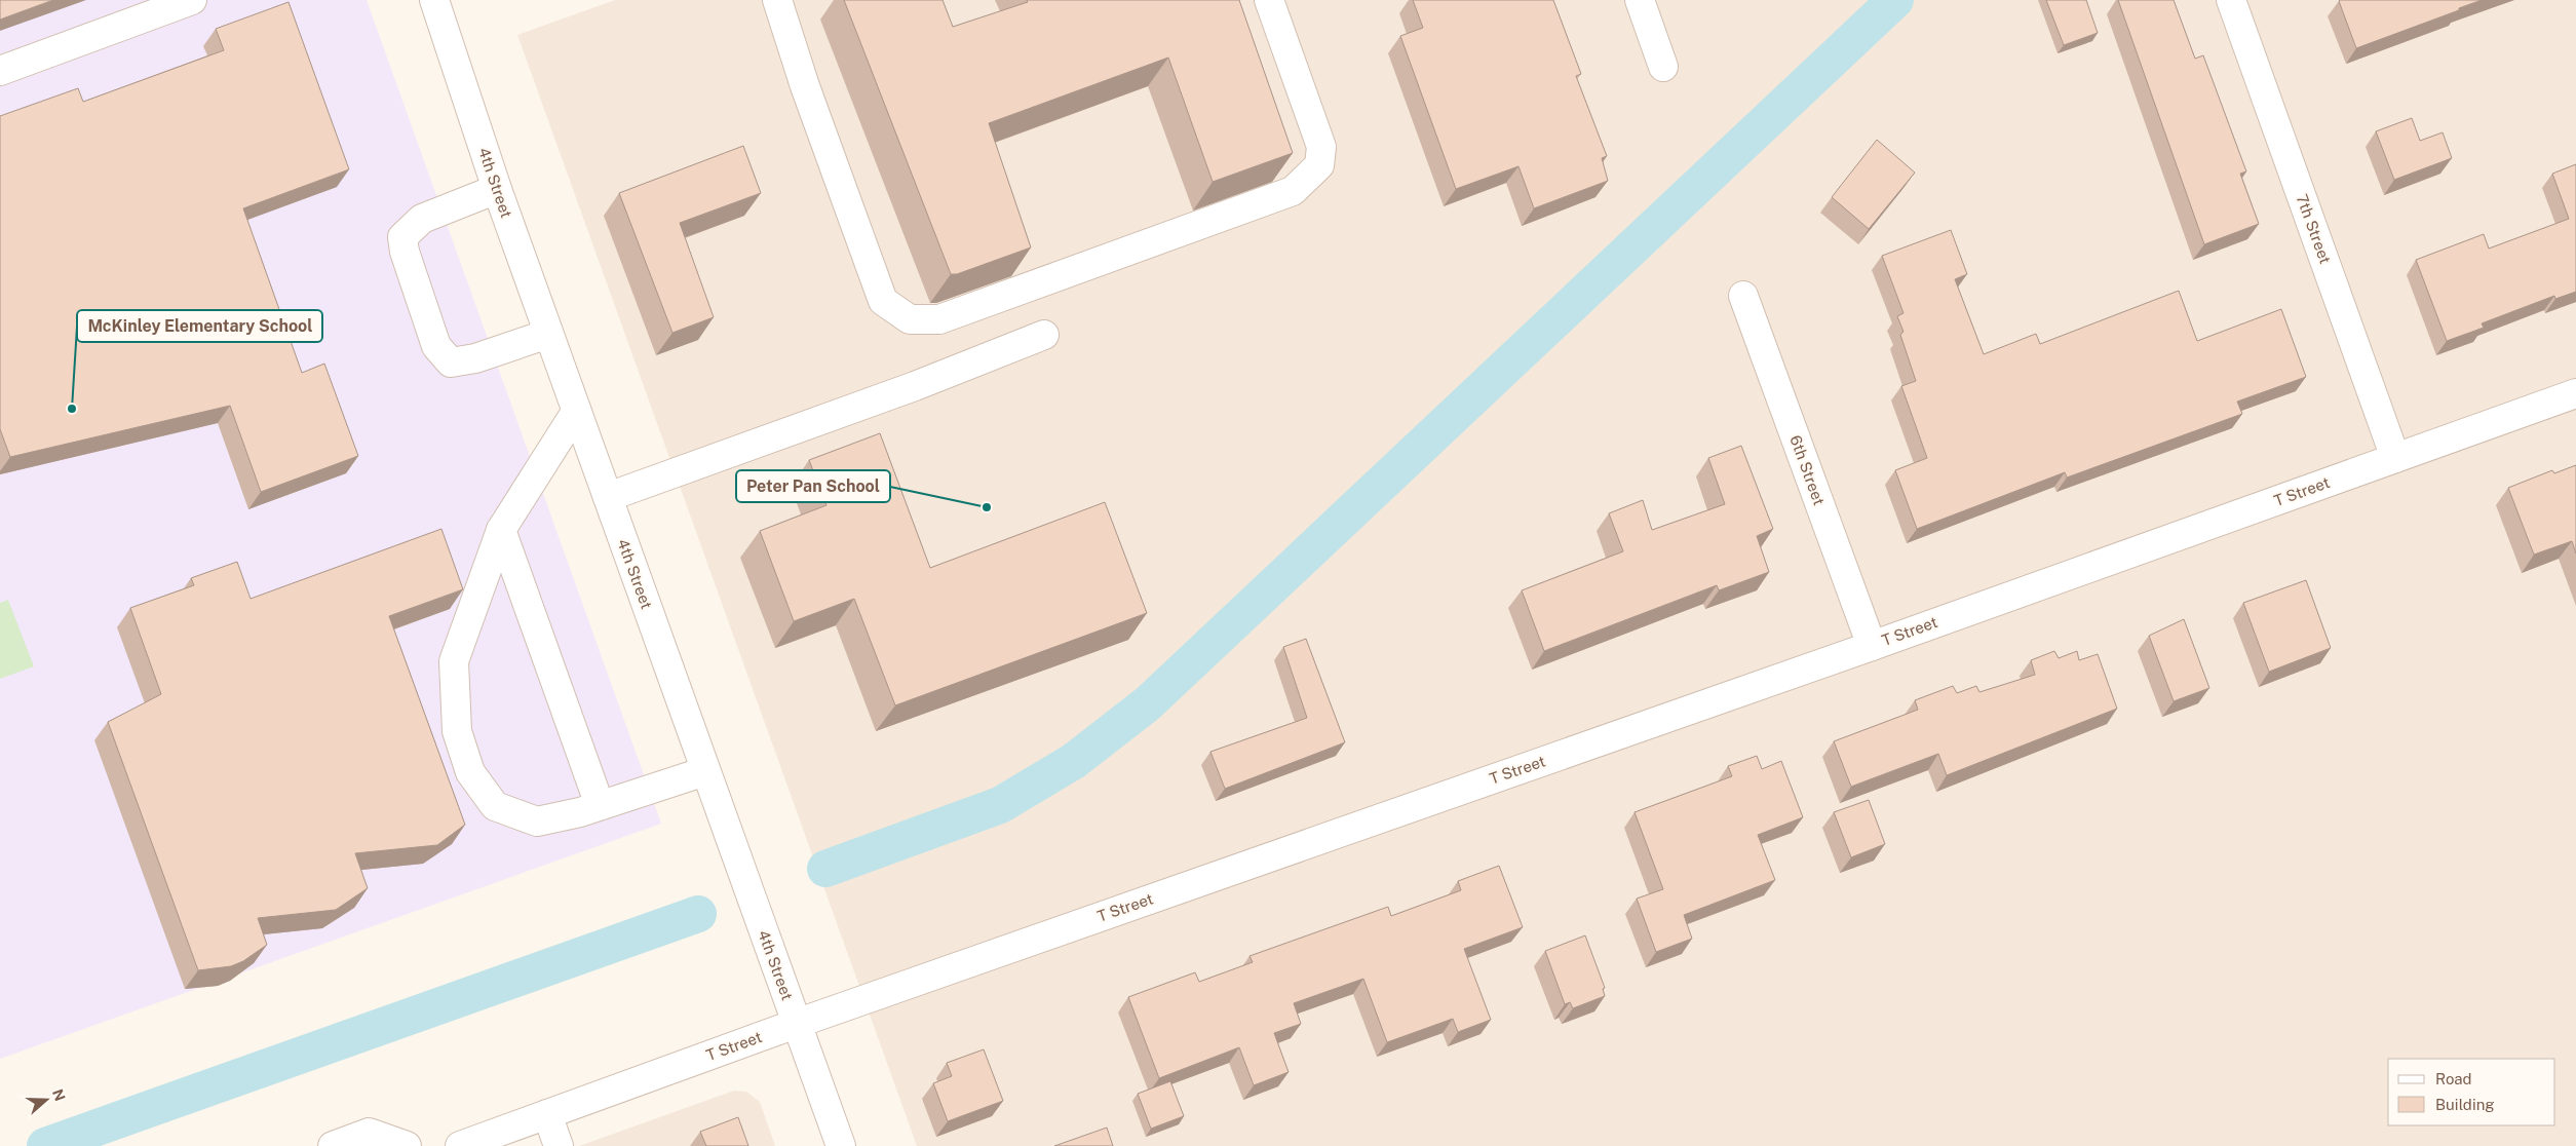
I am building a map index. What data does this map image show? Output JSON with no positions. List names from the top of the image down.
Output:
{
  "streets": {
    "street": [
      "4th Street",
      "7th Street",
      "6th Street",
      "T Street"
    ]
  },
  "crossings": [
    ["4th Street", "T Street"],
    ["7th Street", "T Street"],
    ["6th Street", "T Street"]
  ],
  "places": ["McKinley Elementary School", "Peter Pan School"],
  "legend": ["Road", "Building"],
  "north": "right"
}
